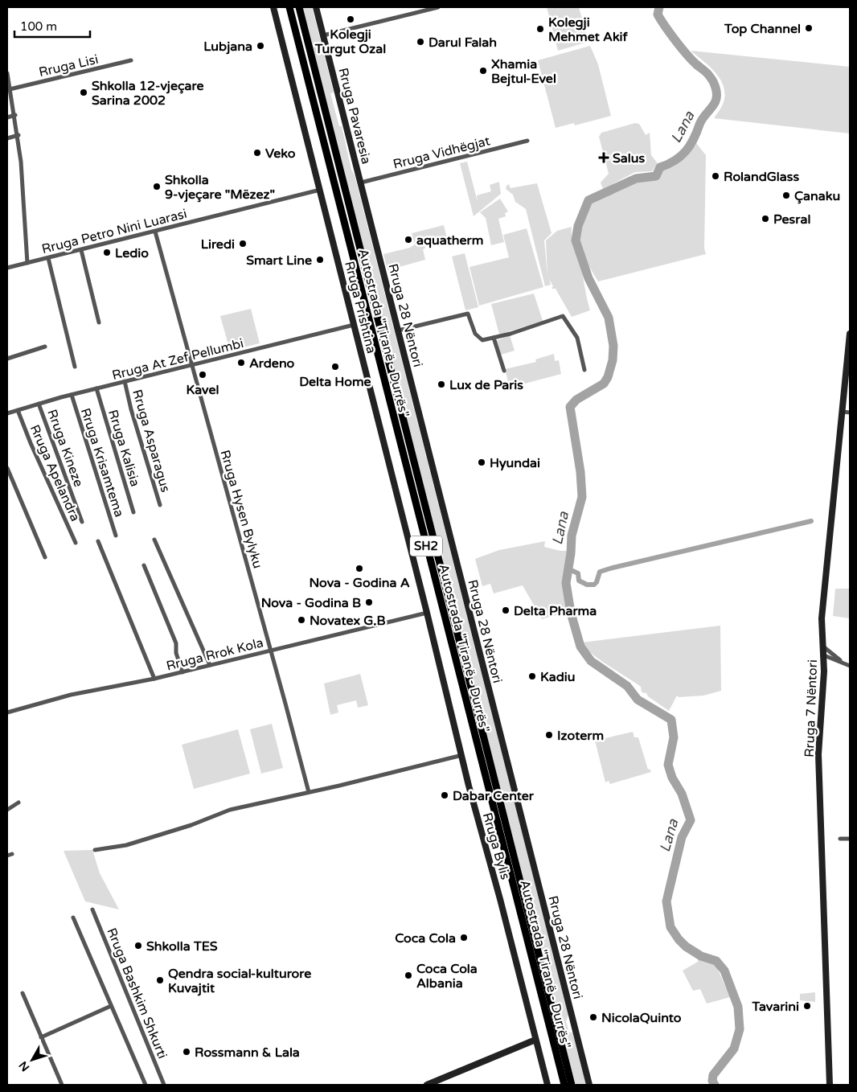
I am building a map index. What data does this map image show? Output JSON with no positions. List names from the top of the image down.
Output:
{
  "streets": {
    "highway": ["Autostrada \"Tiranë - Durrës\"", "SH2"],
    "main road": [
      "Rruga Pavaresia",
      "Rruga Prishtina",
      "Rruga 28 Nëntori",
      "Rruga 7 Nëntori",
      "Rruga Bylis"
    ],
    "street": [
      "Rruga Lisi",
      "Rruga Vidhëgjat",
      "Rruga Petro Nini Luarasi",
      "Rruga At Zef Pellumbi",
      "Rruga Asparagus",
      "Rruga Kineze",
      "Rruga Kalisia",
      "Rruga Krisamtema",
      "Rruga Apelandra",
      "Rruga Hysen Bylyku",
      "Rruga Rrok Kola",
      "Rruga Bashkim Shkurti"
    ]
  },
  "crossings": [
    ["Rruga Pavaresia", "Rruga Vidhëgjat"],
    ["Rruga Pavaresia", "Rruga 28 Nëntori"],
    ["Rruga Vidhëgjat", "Rruga 28 Nëntori"],
    ["Rruga Petro Nini Luarasi", "Rruga Prishtina"],
    ["Rruga Petro Nini Luarasi", "Rruga Hysen Bylyku"],
    ["Rruga Prishtina", "Rruga At Zef Pellumbi"],
    ["Rruga Prishtina", "Rruga Rrok Kola"],
    ["Rruga Prishtina", "Rruga Bylis"],
    ["Rruga At Zef Pellumbi", "Rruga Asparagus"],
    ["Rruga At Zef Pellumbi", "Rruga Kineze"],
    ["Rruga At Zef Pellumbi", "Rruga Kalisia"],
    ["Rruga At Zef Pellumbi", "Rruga Krisamtema"],
    ["Rruga At Zef Pellumbi", "Rruga Apelandra"],
    ["Rruga At Zef Pellumbi", "Rruga Hysen Bylyku"],
    ["Rruga Hysen Bylyku", "Rruga Rrok Kola"],
    ["Rruga Rrok Kola", "Rruga Bylis"]
  ],
  "water": ["Lana"],
  "places": {
    "other": [
      "Kolegji Turgut Ozal",
      "Top Channel",
      "Kolegji Mehmet Akif",
      "Darul Falah",
      "Lubjana",
      "Xhamia Bejtul-Evel",
      "Shkolla 12-vjeçare Sarina 2002",
      "Veko",
      "RolandGlass",
      "Shkolla 9-vjeçare \"Mëzez\"",
      "Çanaku",
      "Pesral",
      "aquatherm",
      "Liredi",
      "Ledio",
      "Smart Line",
      "Ardeno",
      "Delta Home",
      "Kavel",
      "Lux de Paris",
      "Hyundai",
      "Nova - Godina A",
      "Nova - Godina B",
      "Delta Pharma",
      "Novatex G.B",
      "Kadiu",
      "Izoterm",
      "Dabar Center",
      "Coca Cola",
      "Shkolla TES",
      "Coca Cola Albania",
      "Qendra social-kulturore Kuvajtit",
      "Tavarini",
      "NicolaQuinto",
      "Rossmann & Lala"
    ],
    "health": ["Salus"]
  },
  "scale_bar": "100 m",
  "north": "bottom left"
}
